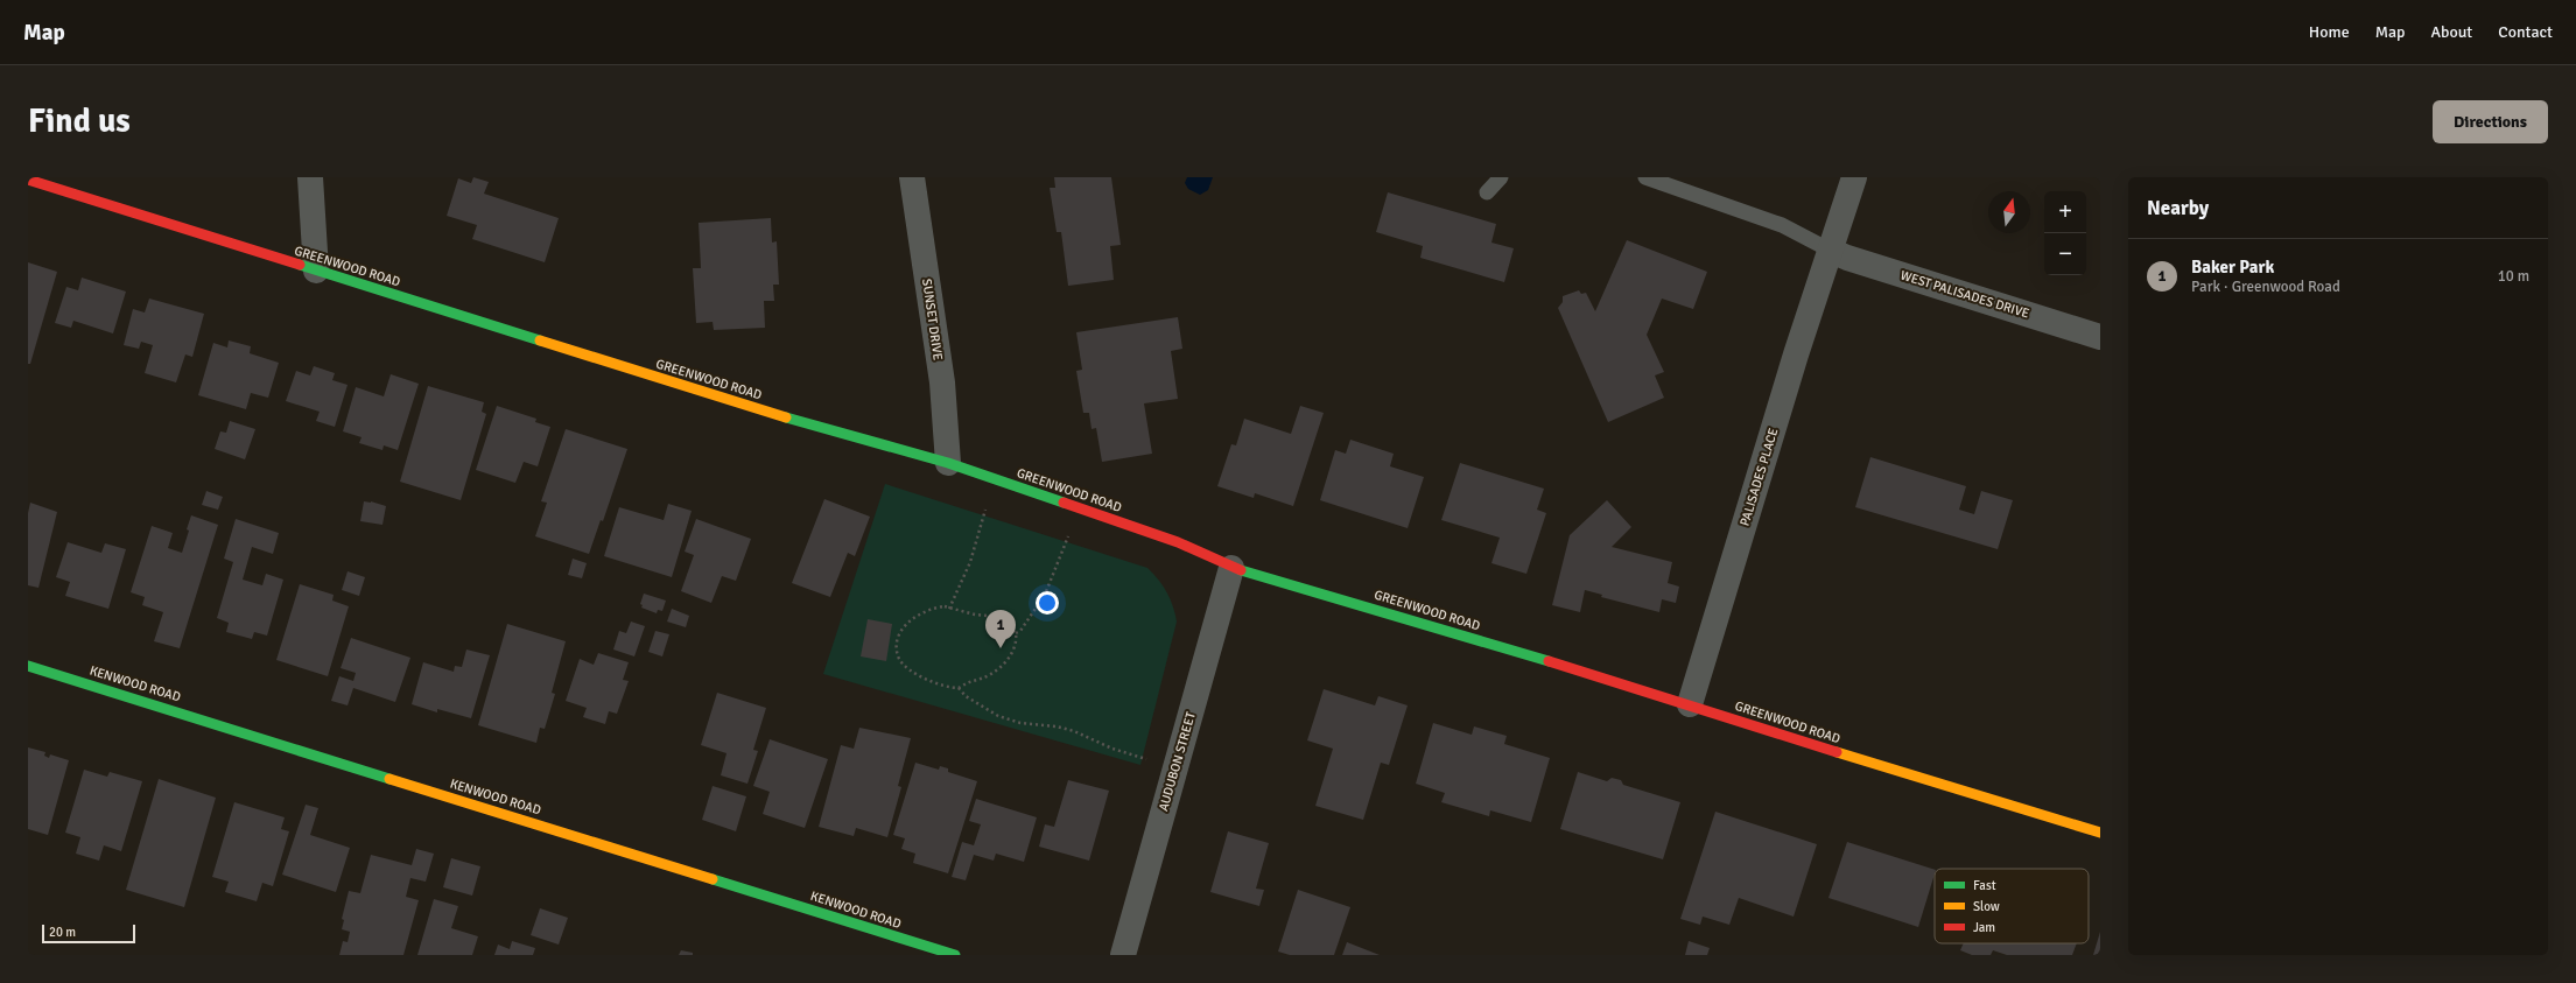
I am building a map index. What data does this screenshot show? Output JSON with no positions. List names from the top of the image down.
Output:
{
  "streets": {
    "street": [
      "GREENWOOD ROAD",
      "WEST PALISADES DRIVE",
      "SUNSET DRIVE",
      "PALISADES PLACE",
      "KENWOOD ROAD",
      "AUDUBON STREET"
    ]
  },
  "crossings": [
    ["GREENWOOD ROAD", "SUNSET DRIVE"],
    ["GREENWOOD ROAD", "PALISADES PLACE"],
    ["GREENWOOD ROAD", "AUDUBON STREET"],
    ["WEST PALISADES DRIVE", "PALISADES PLACE"]
  ],
  "legend": ["Fast", "Slow", "Jam"],
  "scale_bar": "20 m",
  "north": "top",
  "page": {
    "header": "Map",
    "nav": [
      "Home",
      "Map",
      "About",
      "Contact"
    ],
    "buttons": "Directions",
    "title": "Find us",
    "heading": "Nearby",
    "map_buttons": ["+", "−"],
    "list": [
      {
        "mark": "1",
        "name": "Baker Park",
        "note": "Park · Greenwood Road",
        "value": "10 m"
      }
    ],
    "pins": "1",
    "scale": "20 m"
  }
}
